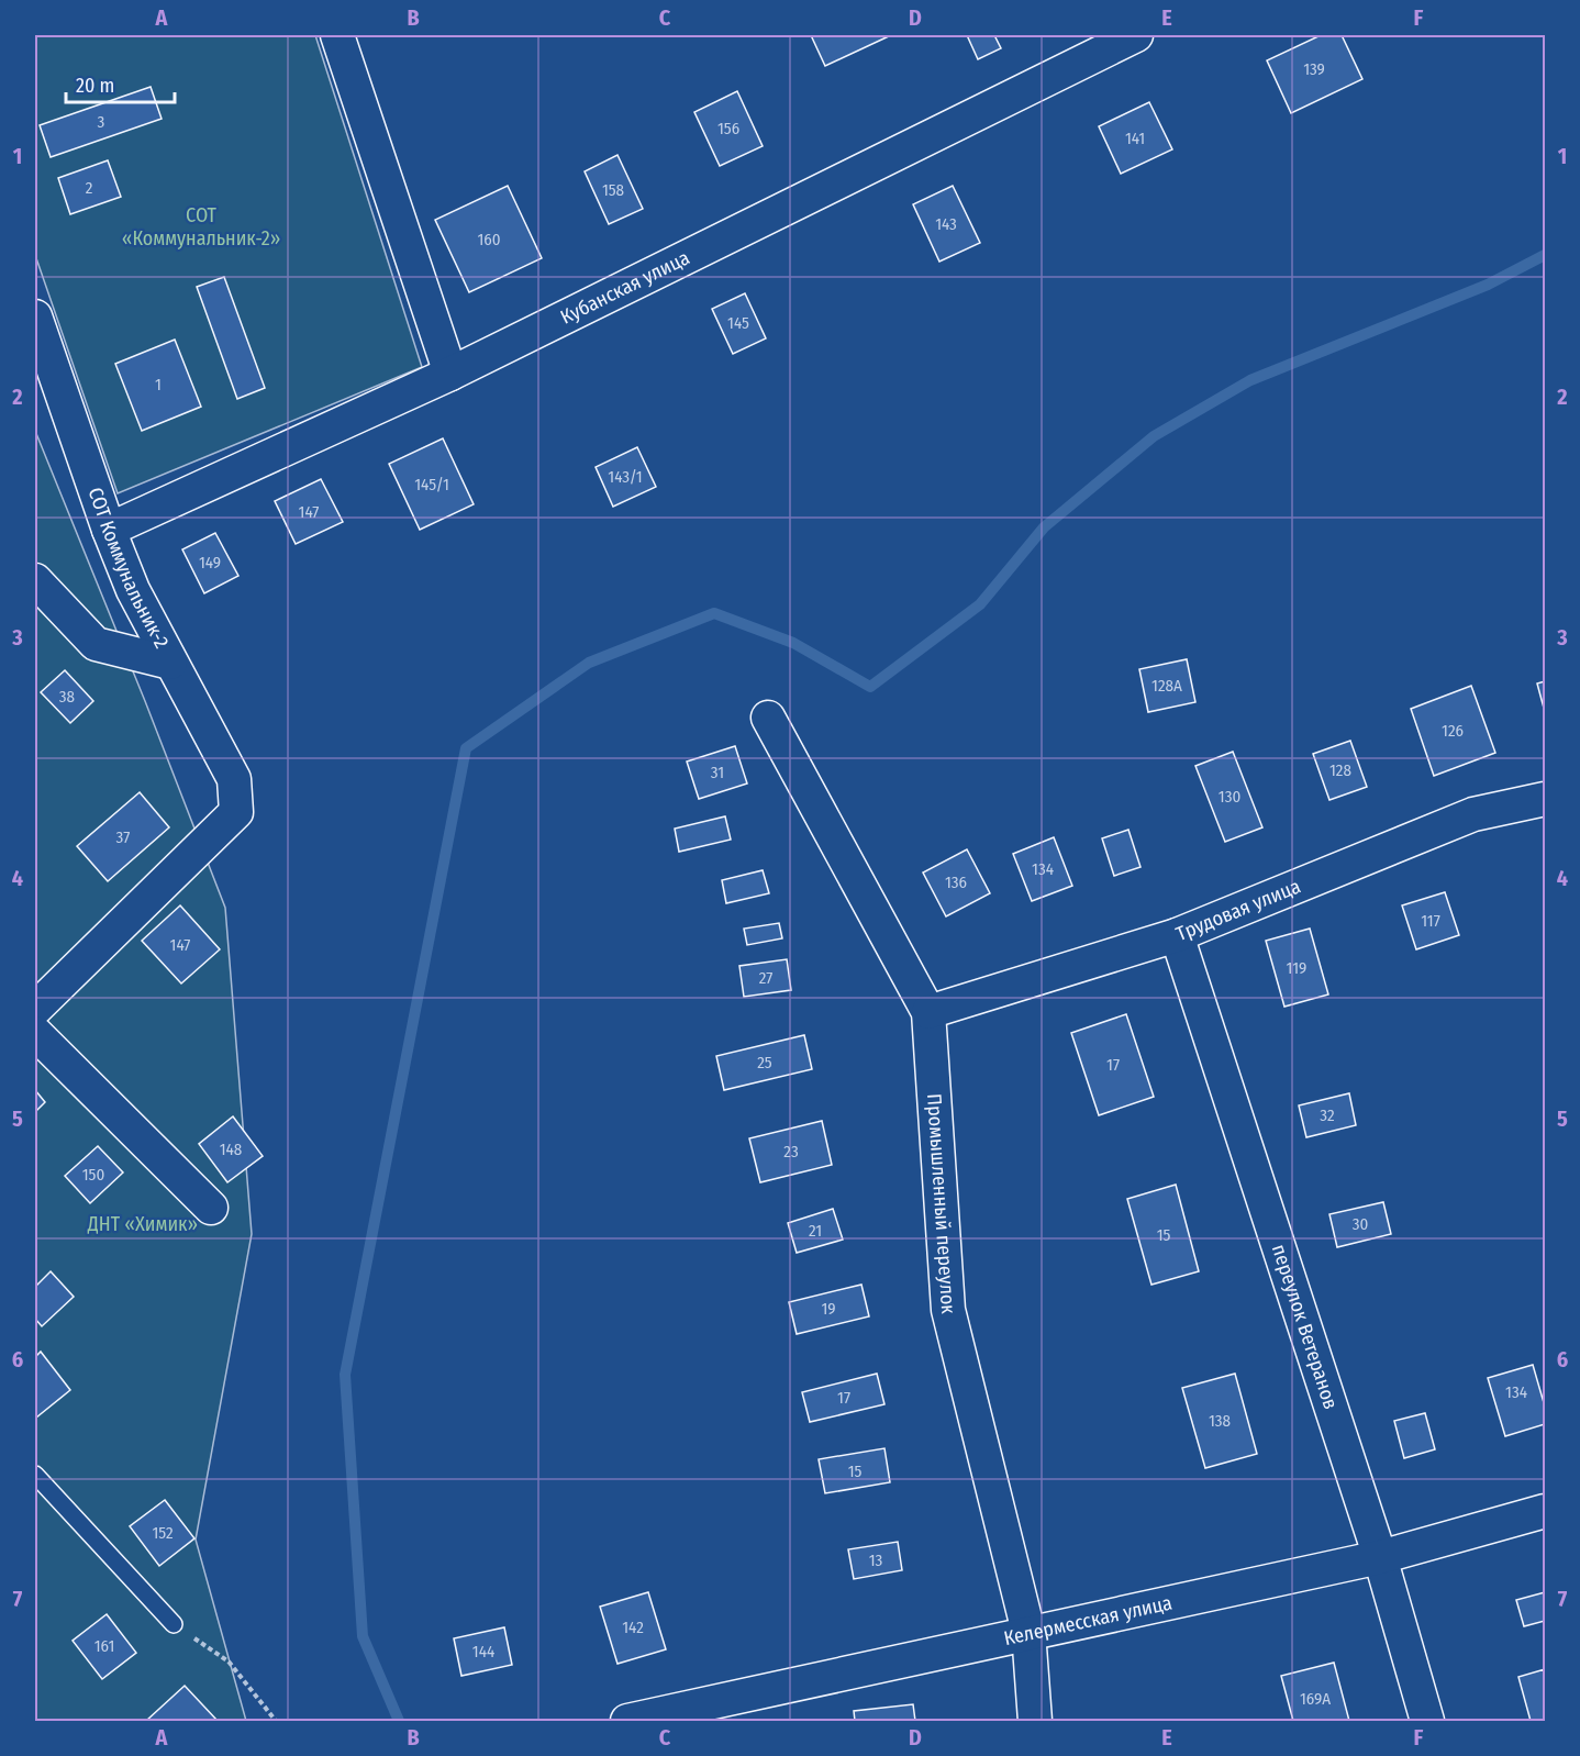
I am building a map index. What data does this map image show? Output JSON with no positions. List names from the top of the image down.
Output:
{
  "streets": {
    "street": [
      "Кубанская улица",
      "СОТ Коммунальник-2",
      "Трудовая улица",
      "Промышленный переулок",
      "переулок Ветеранов",
      "Келермесская улица"
    ]
  },
  "crossings": [
    ["Кубанская улица", "СОТ Коммунальник-2"],
    ["Трудовая улица", "Промышленный переулок"],
    ["Трудовая улица", "переулок Ветеранов"],
    ["Промышленный переулок", "Келермесская улица"],
    ["переулок Ветеранов", "Келермесская улица"]
  ],
  "parks": ["СОТ «Коммунальник-2»", "ДНТ «Химик»"],
  "house_numbers": [
    "139",
    "3",
    "156",
    "141",
    "2",
    "158",
    "143",
    "160",
    "145",
    "1",
    "143/1",
    "145/1",
    "147",
    "149",
    "128А",
    "38",
    "126",
    "128",
    "31",
    "130",
    "37",
    "134",
    "136",
    "117",
    "147",
    "119",
    "27",
    "25",
    "17",
    "32",
    "148",
    "23",
    "150",
    "30",
    "21",
    "15",
    "19",
    "134",
    "17",
    "138",
    "15",
    "152",
    "13",
    "142",
    "161",
    "144",
    "169А"
  ],
  "scale_bar": "20 m",
  "grid": {
    "columns": [
      "A",
      "B",
      "C",
      "D",
      "E",
      "F"
    ],
    "rows": [
      "1",
      "2",
      "3",
      "4",
      "5",
      "6",
      "7"
    ]
  }
}
